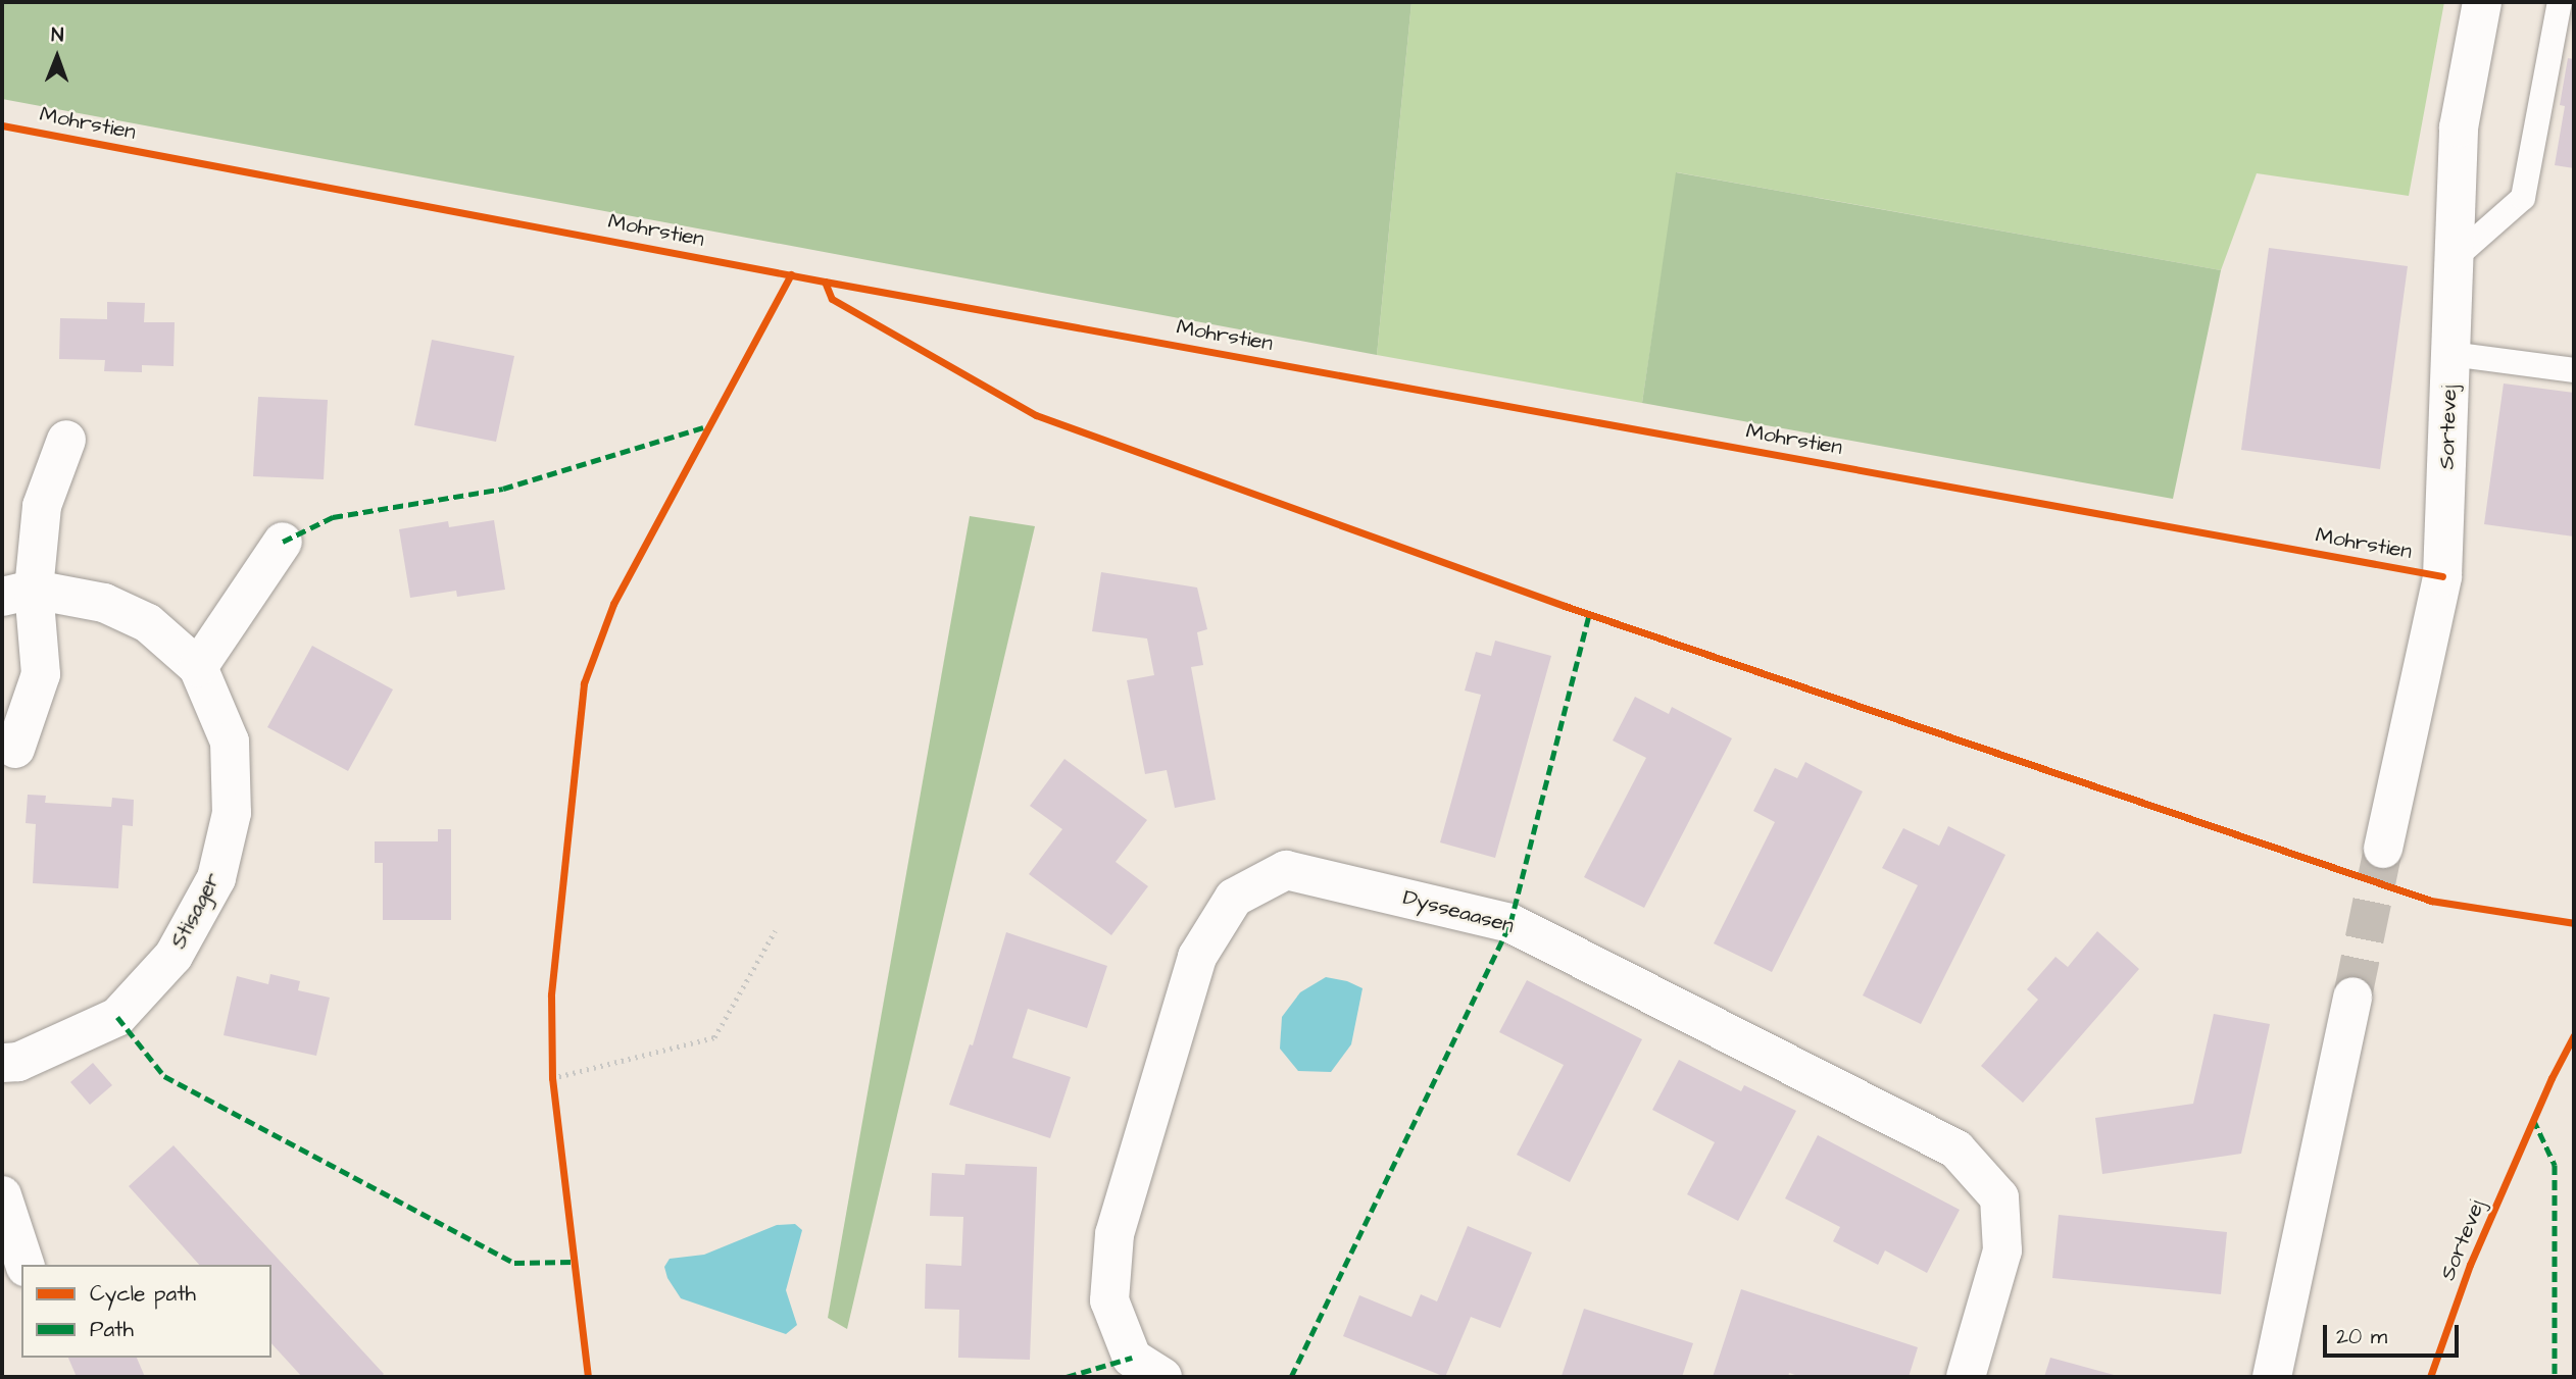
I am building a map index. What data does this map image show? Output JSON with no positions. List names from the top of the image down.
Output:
{
  "streets": {
    "street": ["Sortevej", "Stisager", "Dysseaasen"],
    "cycle path": ["Mohrstien"]
  },
  "legend": ["Cycle path", "Path"],
  "scale_bar": "20 m",
  "north": "top"
}
